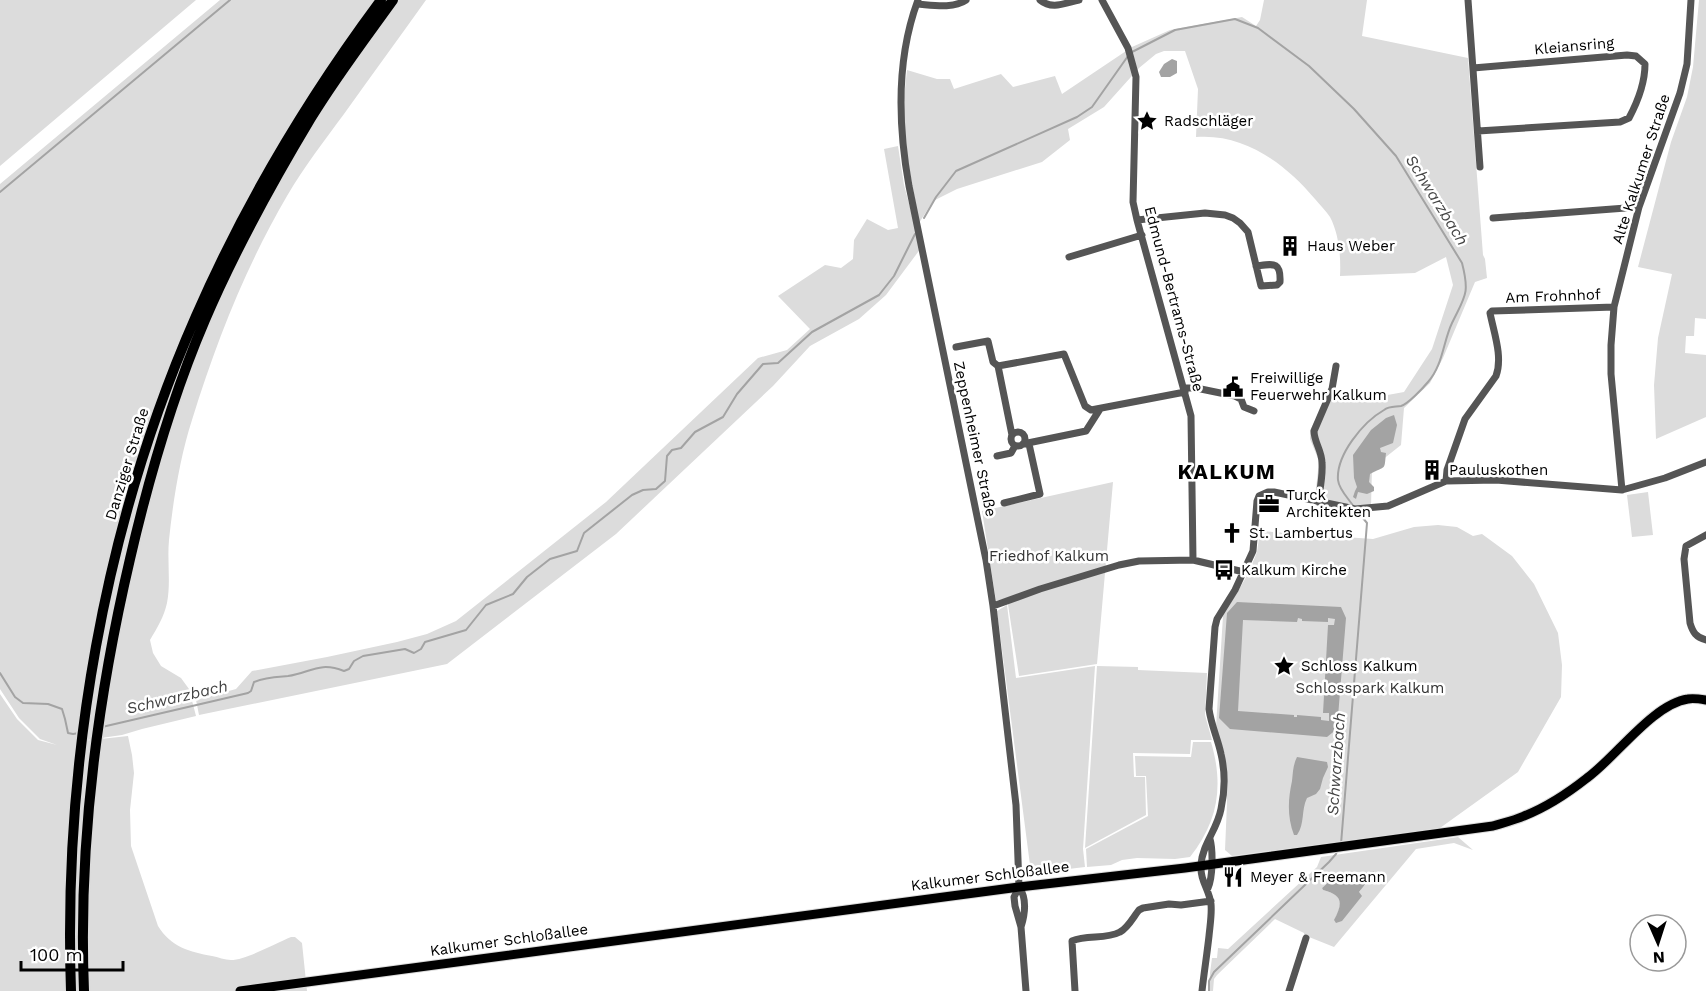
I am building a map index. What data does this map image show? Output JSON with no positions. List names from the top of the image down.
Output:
{
  "streets": {
    "highway": ["Danziger Straße"],
    "main road": ["Kalkumer Schloßallee"],
    "street": [
      "Kleiansring",
      "Alte Kalkumer Straße",
      "Am Frohnhof",
      "Edmund-Bertrams-Straße",
      "Zeppenheimer Straße"
    ]
  },
  "crossings": [
    ["Alte Kalkumer Straße", "Am Frohnhof"],
    ["Zeppenheimer Straße", "Kalkumer Schloßallee"]
  ],
  "districts": ["KALKUM"],
  "water": ["Schwarzbach"],
  "parks": ["Friedhof Kalkum", "Schlosspark Kalkum"],
  "places": {
    "place": ["Radschläger", "Schloss Kalkum"],
    "building": ["Haus Weber", "Pauluskothen"],
    "public building": ["Freiwillige Feuerwehr Kalkum"],
    "office": ["Turck Architekten"],
    "church": ["St. Lambertus"],
    "bus stop": ["Kalkum Kirche"],
    "restaurant": ["Meyer & Freemann"]
  },
  "scale_bar": "100 m",
  "north": "bottom"
}
